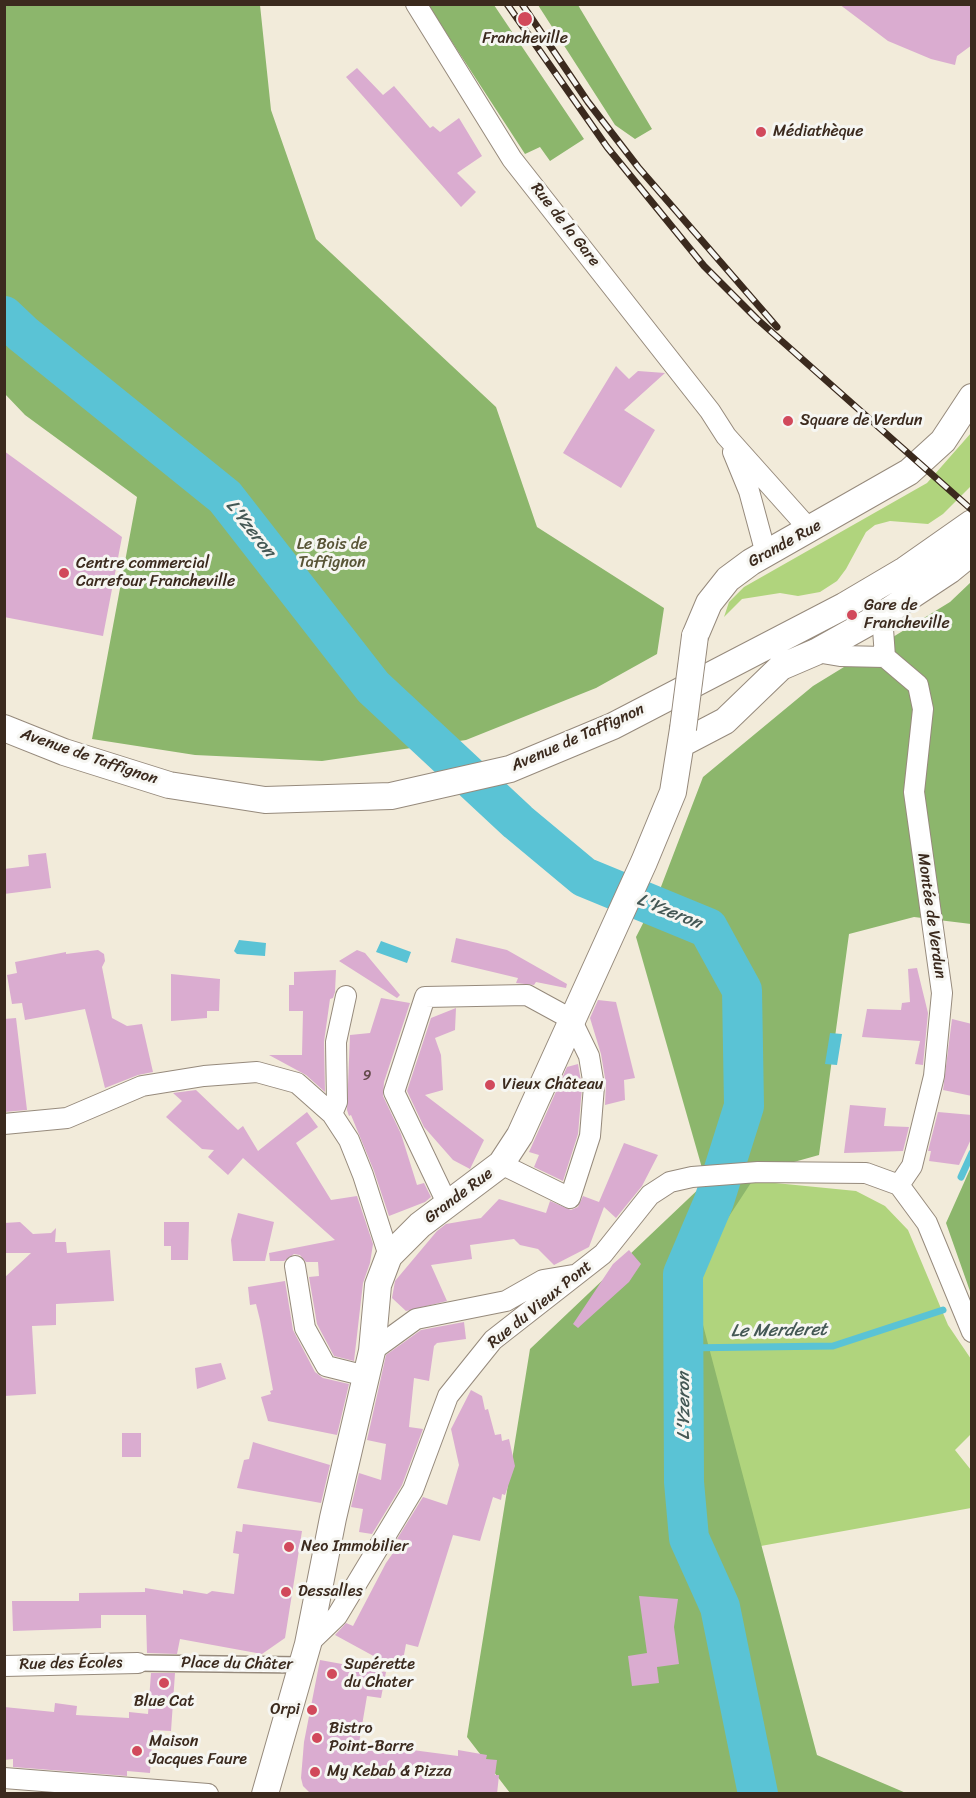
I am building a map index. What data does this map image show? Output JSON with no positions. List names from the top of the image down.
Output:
{
  "streets": {
    "street": [
      "Rue de la Gare",
      "Grande Rue",
      "Avenue de Taffignon",
      "Montée de Verdun",
      "Rue du Vieux Pont",
      "Rue des Écoles",
      "Place du Châter"
    ]
  },
  "crossings": [
    ["Rue de la Gare", "Grande Rue"],
    ["Grande Rue", "Rue du Vieux Pont"],
    ["Grande Rue", "Place du Châter"],
    ["Montée de Verdun", "Rue du Vieux Pont"],
    ["Rue du Vieux Pont", "Place du Châter"],
    ["Rue des Écoles", "Place du Châter"]
  ],
  "water": ["L'Yzeron", "Le Merderet"],
  "parks": ["Le Bois de Taffignon"],
  "places": [
    "Francheville",
    "Médiathèque",
    "Square de Verdun",
    "Centre commercial Carrefour Francheville",
    "Gare de Francheville",
    "Vieux Château",
    "Neo Immobilier",
    "Dessalles",
    "Supérette du Chater",
    "Blue Cat",
    "Orpi",
    "Bistro Point-Barre",
    "Maison Jacques Faure",
    "My Kebab & Pizza"
  ],
  "house_numbers": ["9"]
}
